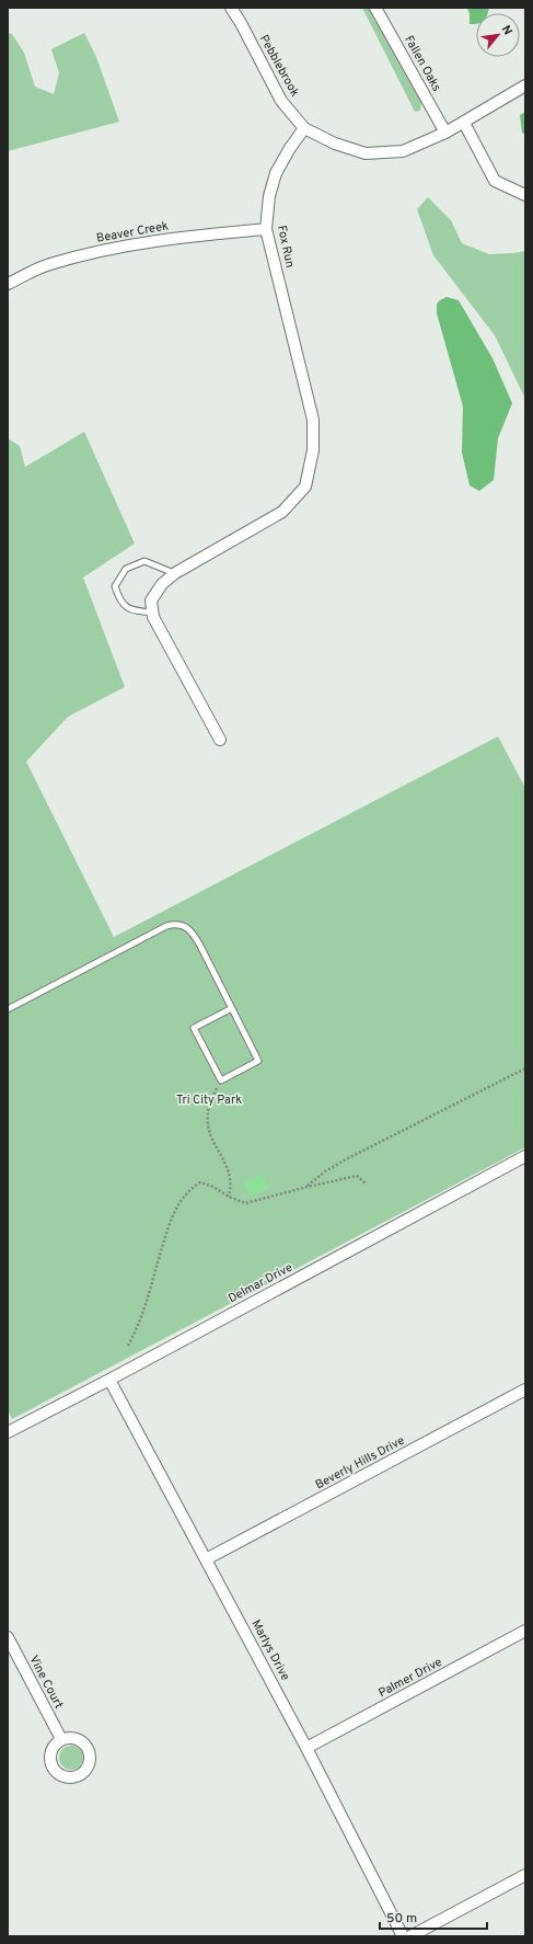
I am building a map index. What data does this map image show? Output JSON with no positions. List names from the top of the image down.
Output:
{
  "streets": {
    "street": [
      "Fallen Oaks",
      "Pebblebrook",
      "Beaver Creek",
      "Fox Run",
      "Delmar Drive",
      "Beverly Hills Drive",
      "Marlys Drive",
      "Palmer Drive",
      "Vine Court"
    ]
  },
  "crossings": [
    ["Fallen Oaks", "Pebblebrook"],
    ["Pebblebrook", "Fox Run"],
    ["Beaver Creek", "Fox Run"],
    ["Delmar Drive", "Marlys Drive"],
    ["Beverly Hills Drive", "Marlys Drive"],
    ["Marlys Drive", "Palmer Drive"]
  ],
  "parks": ["Tri City Park"],
  "scale_bar": "50 m",
  "north": "top right"
}
